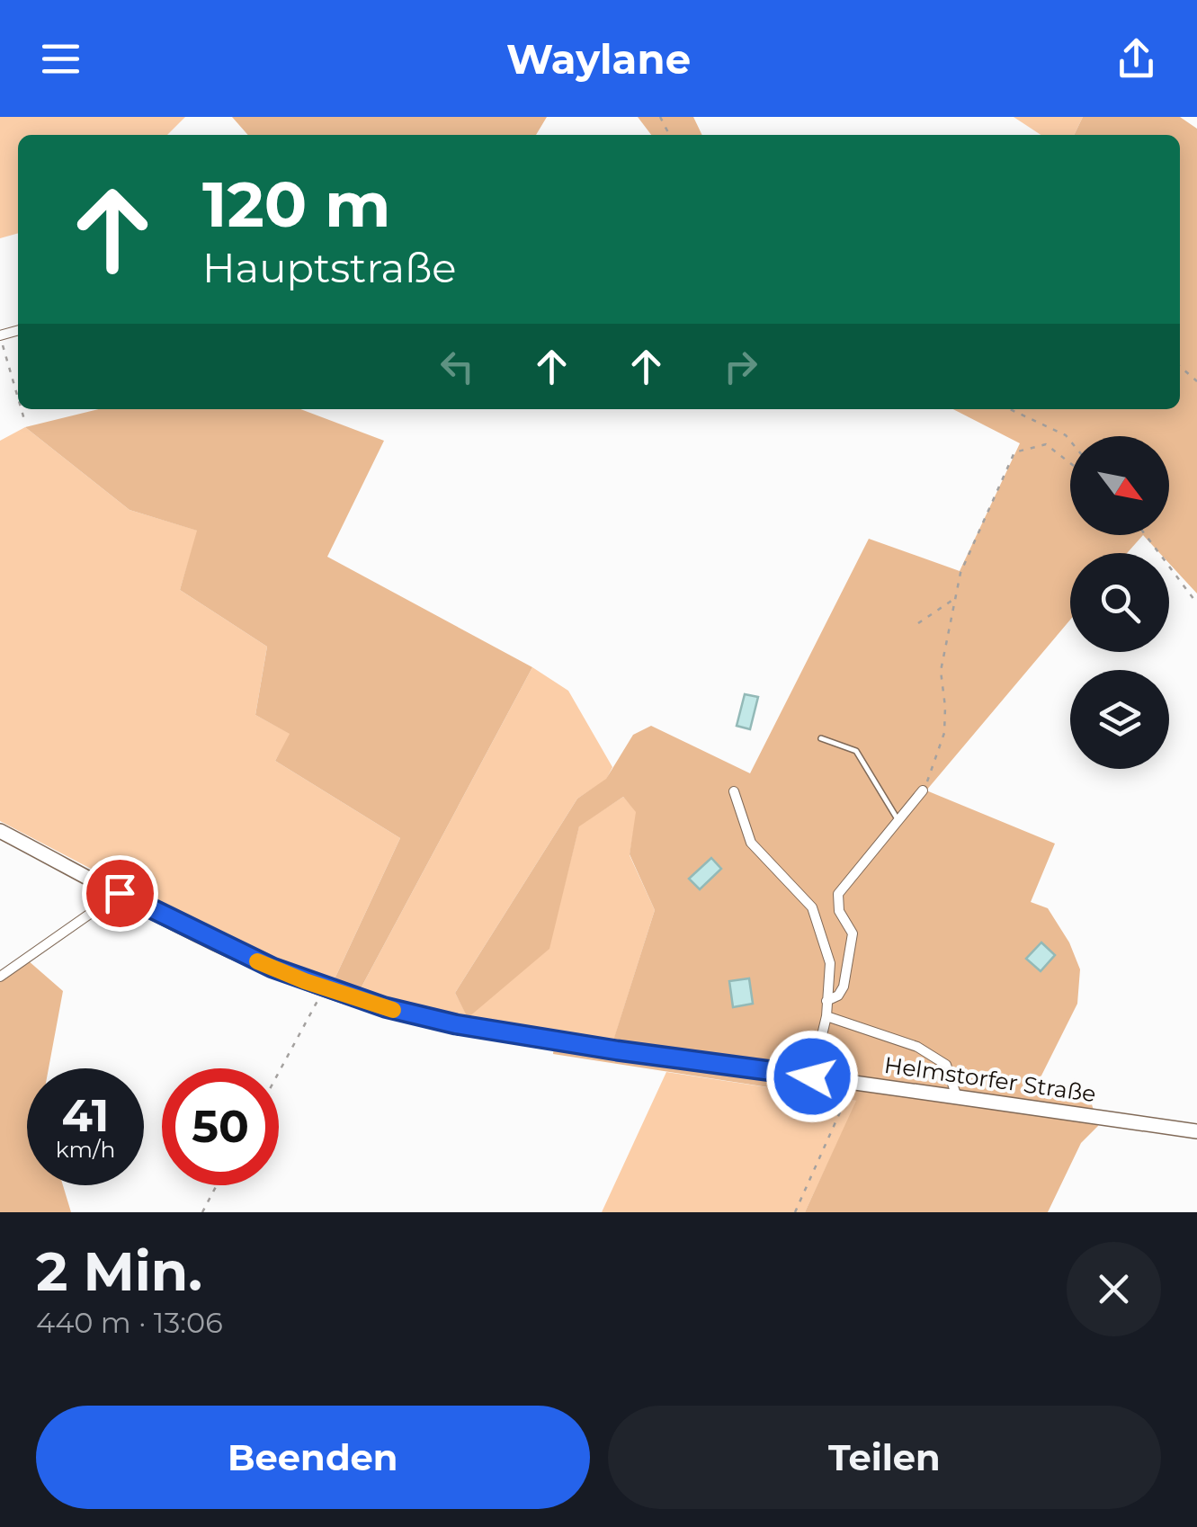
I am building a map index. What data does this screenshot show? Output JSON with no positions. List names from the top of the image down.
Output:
{
  "streets": {
    "main road": ["Helmstorfer Straße"]
  },
  "north": "bottom right",
  "page": {
    "header": "Waylane",
    "turn": ["120 m", "Hauptstraße"],
    "speed": "41 km/h",
    "limit": "50",
    "heading": ["2 Min.", "440 m · 13:06"],
    "buttons": ["Beenden", "Teilen"]
  }
}
